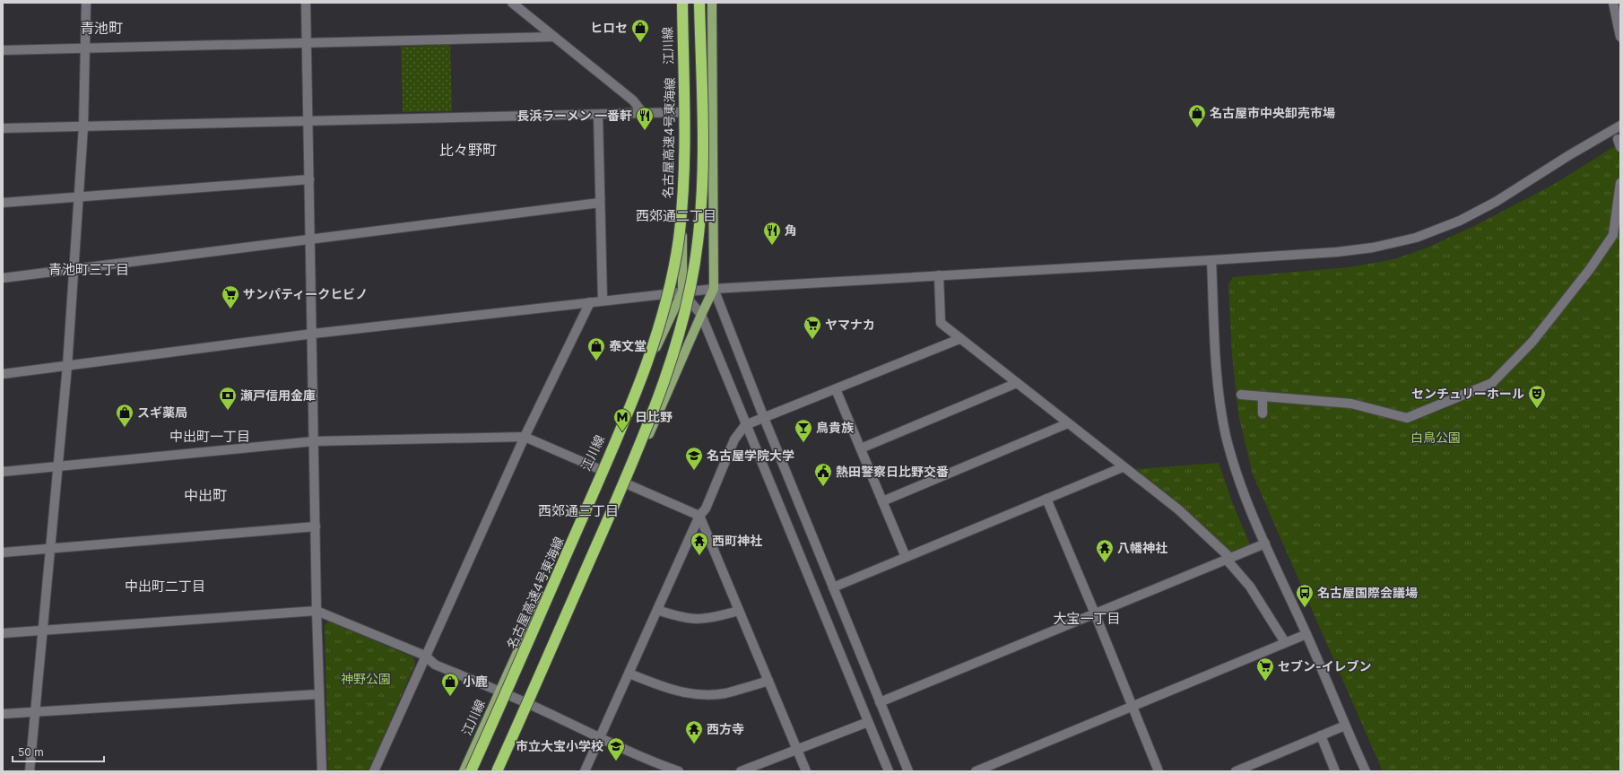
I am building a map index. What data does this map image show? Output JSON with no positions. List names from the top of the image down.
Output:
{
  "streets": {
    "highway": ["名古屋高速4号東海線"],
    "main road": ["江川線"]
  },
  "districts": [
    "青池町",
    "比々野町",
    "西郊通二丁目",
    "青池町三丁目",
    "中出町一丁目",
    "中出町",
    "西郊通三丁目",
    "中出町二丁目",
    "大宝一丁目"
  ],
  "parks": ["白鳥公園", "神野公園"],
  "places": {
    "shop": [
      "ヒロセ",
      "名古屋市中央卸売市場",
      "泰文堂",
      "スギ薬局",
      "小鹿"
    ],
    "restaurant": ["長浜ラーメン 一番軒", "角"],
    "supermarket": ["サンパティークヒビノ", "ヤマナカ", "セブン-イレブン"],
    "theatre": ["センチュリーホール"],
    "bank": ["瀬戸信用金庫"],
    "metro station": ["日比野"],
    "bar": ["鳥貴族"],
    "school or university": ["名古屋学院大学", "市立大宝小学校"],
    "public building": ["熱田警察日比野交番"],
    "temple": ["西町神社", "八幡神社", "西方寺"],
    "bus stop": ["名古屋国際会議場"]
  },
  "scale_bar": "50 m"
}
